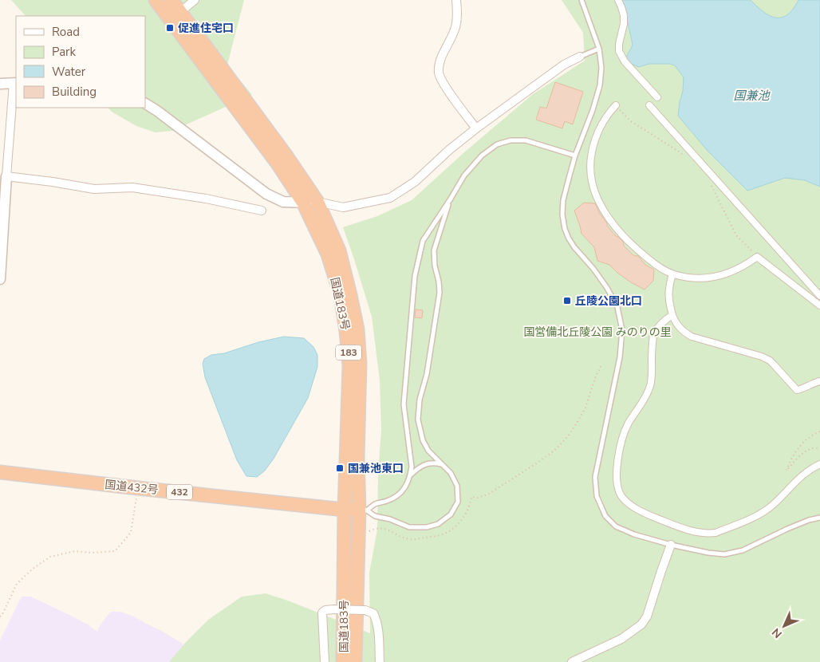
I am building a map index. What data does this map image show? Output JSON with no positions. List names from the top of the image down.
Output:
{
  "streets": {
    "highway": [
      "国道183号",
      "183",
      "国道432号",
      "432"
    ]
  },
  "crossings": [
    ["国道183号", "国道432号"]
  ],
  "water": ["国兼池"],
  "parks": ["国営備北丘陵公園 みのりの里"],
  "places": {
    "transit": ["促進住宅口", "丘陵公園北口", "国兼池東口"]
  },
  "legend": [
    "Road",
    "Park",
    "Water",
    "Building"
  ],
  "north": "bottom left"
}
